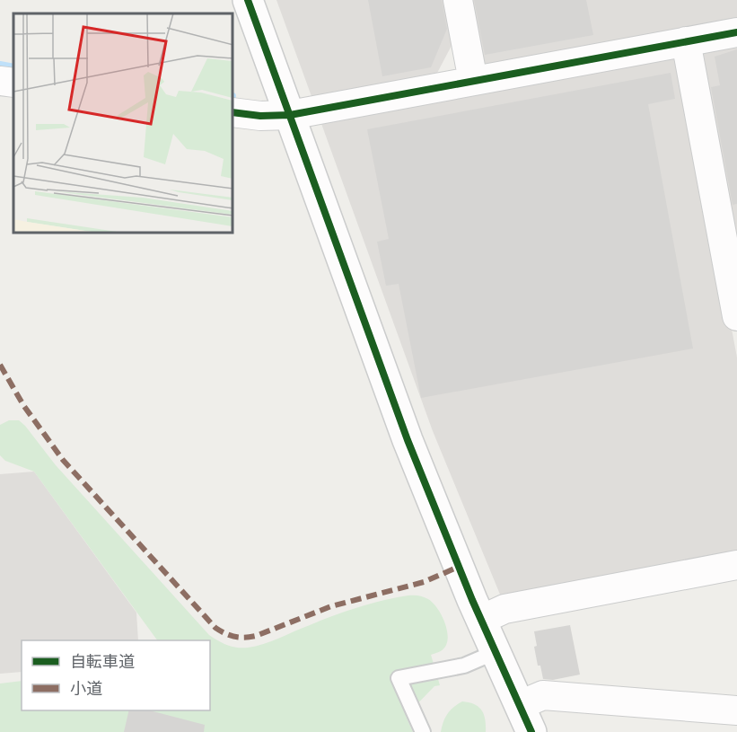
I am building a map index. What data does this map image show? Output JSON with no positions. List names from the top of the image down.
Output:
{
  "legend": ["自転車道", "小道"]
}
